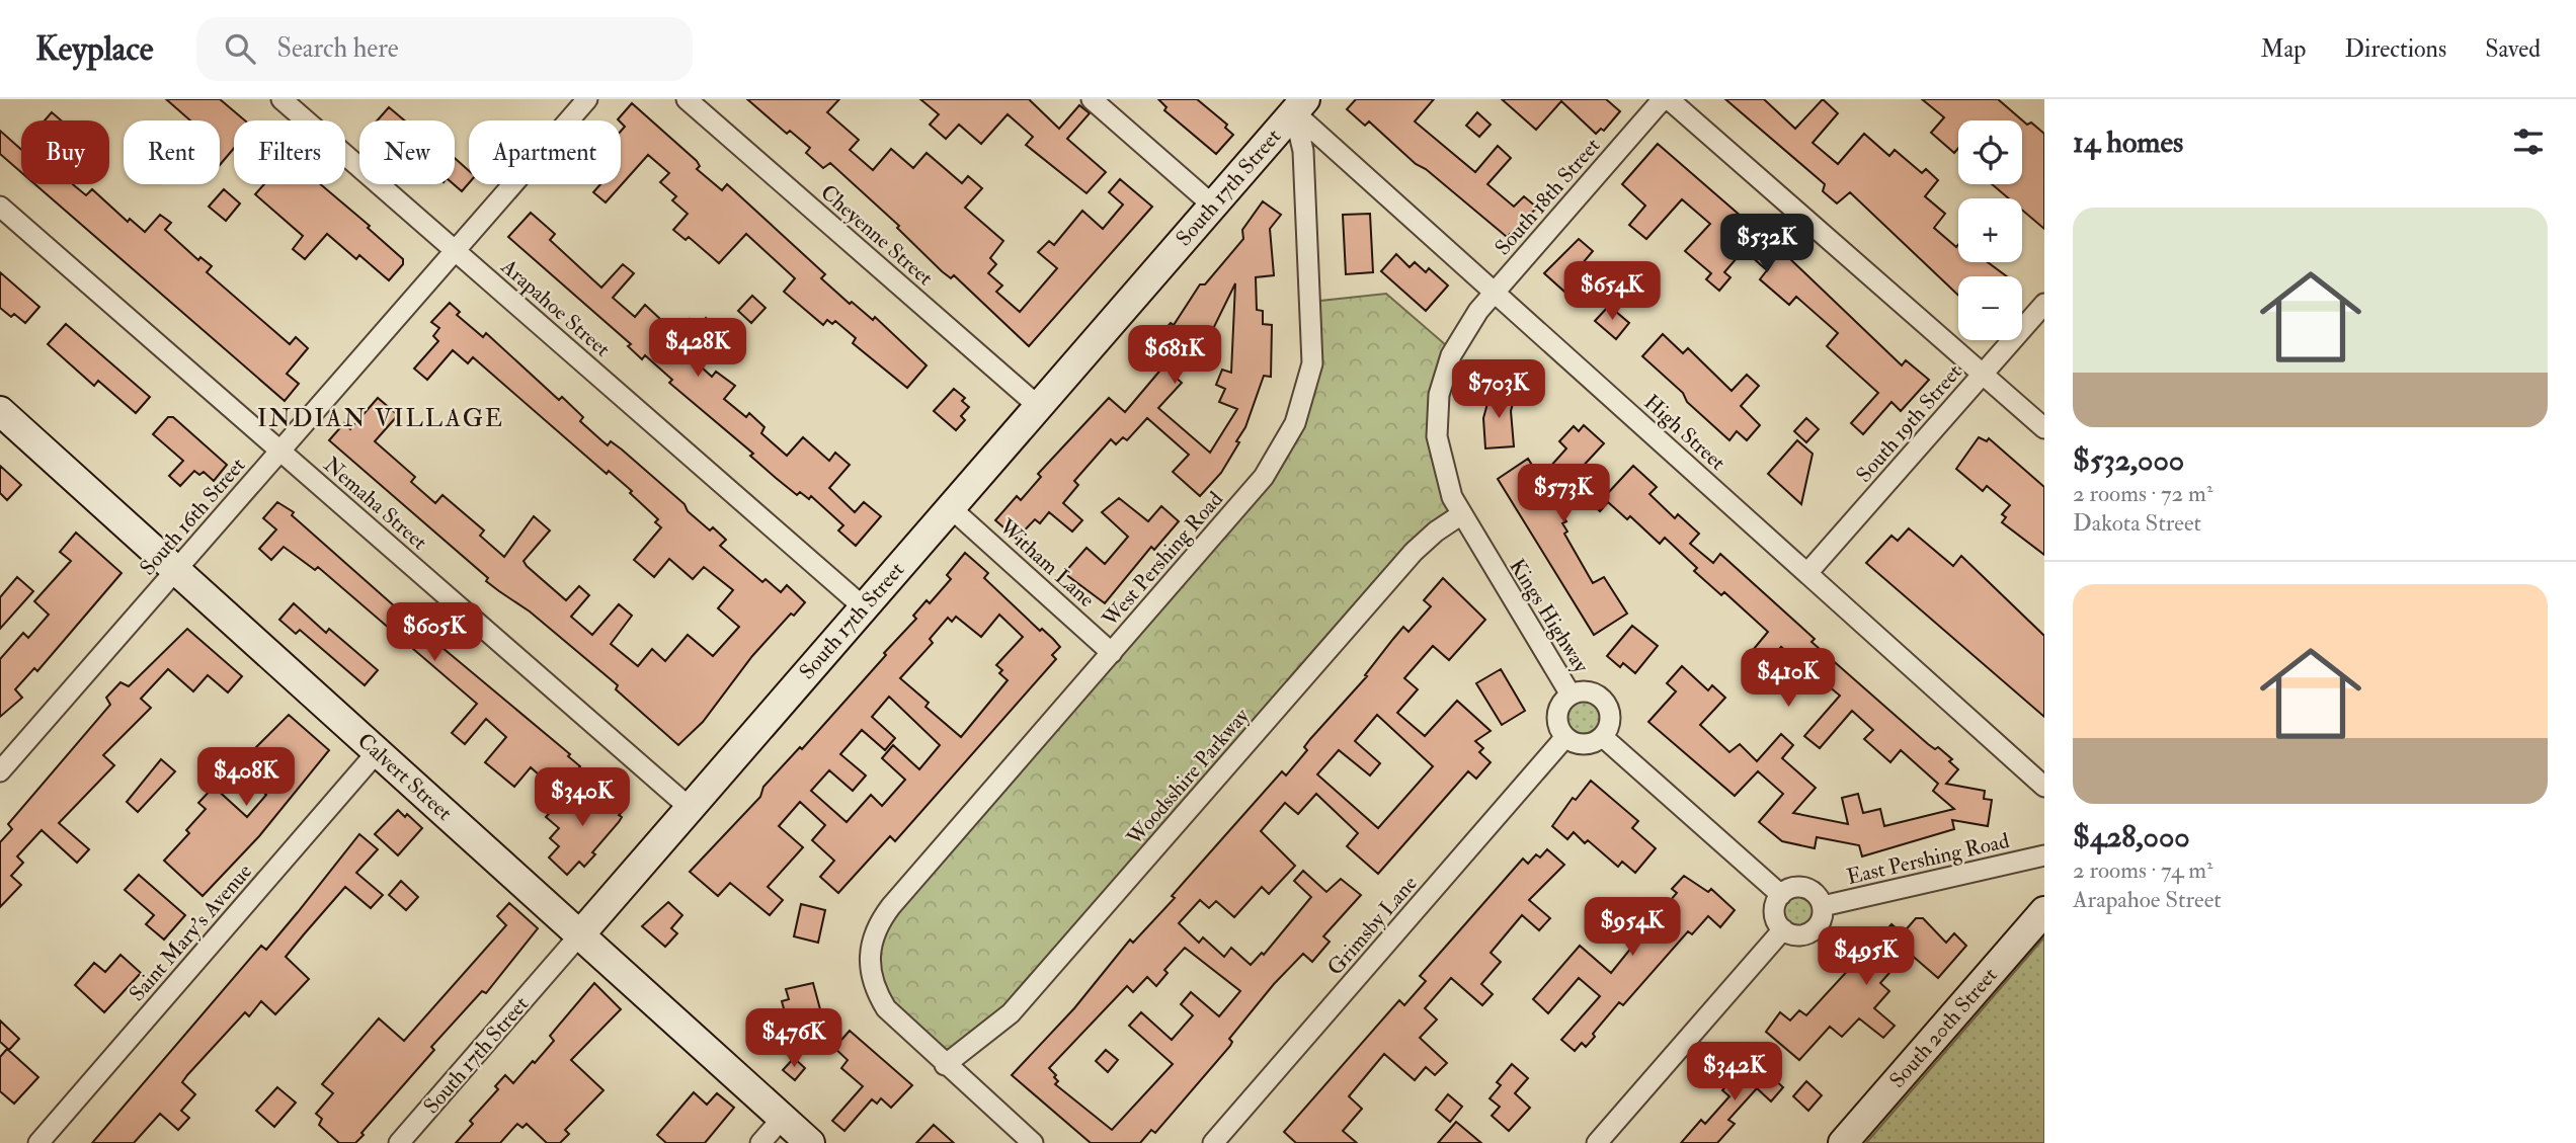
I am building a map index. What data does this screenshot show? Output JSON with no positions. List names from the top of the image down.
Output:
{
  "streets": {
    "street": [
      "South 17th Street",
      "South 18th Street",
      "Cheyenne Street",
      "Arapahoe Street",
      "South 19th Street",
      "High Street",
      "Nemaha Street",
      "South 16th Street",
      "West Pershing Road",
      "Witham Lane",
      "Kings Highway",
      "Calvert Street",
      "Woodsshire Parkway",
      "East Pershing Road",
      "Grimsby Lane",
      "Saint Mary's Avenue",
      "South 20th Street"
    ]
  },
  "crossings": [
    ["South 17th Street", "Cheyenne Street"],
    ["South 17th Street", "Arapahoe Street"],
    ["South 17th Street", "High Street"],
    ["South 17th Street", "Nemaha Street"],
    ["South 17th Street", "West Pershing Road"],
    ["South 17th Street", "Witham Lane"],
    ["South 17th Street", "Calvert Street"],
    ["South 18th Street", "High Street"],
    ["South 18th Street", "Kings Highway"],
    ["Arapahoe Street", "South 16th Street"],
    ["South 19th Street", "High Street"],
    ["High Street", "West Pershing Road"],
    ["High Street", "Kings Highway"],
    ["Nemaha Street", "South 16th Street"],
    ["South 16th Street", "Calvert Street"],
    ["West Pershing Road", "Witham Lane"],
    ["West Pershing Road", "Woodsshire Parkway"],
    ["Kings Highway", "Woodsshire Parkway"],
    ["Kings Highway", "Grimsby Lane"],
    ["Calvert Street", "Saint Mary's Avenue"]
  ],
  "districts": ["INDIAN VILLAGE"],
  "page": {
    "header": "Keyplace",
    "search": "Search here",
    "nav": ["Map", "Directions", "Saved"],
    "heading": "14 homes",
    "map_buttons": ["+", "−"],
    "chip": [
      "Buy",
      "Rent",
      "Filters",
      "New",
      "Apartment"
    ],
    "list": [
      {
        "name": "$532,000",
        "note": "2 rooms · 72 m² · Dakota Street"
      },
      {
        "name": "$428,000",
        "note": "2 rooms · 74 m² · Arapahoe Street"
      }
    ],
    "price": [
      "$532K",
      "$654K",
      "$428K",
      "$681K",
      "$703K",
      "$573K",
      "$605K",
      "$410K",
      "$408K",
      "$340K",
      "$954K",
      "$495K",
      "$476K",
      "$342K"
    ]
  }
}
